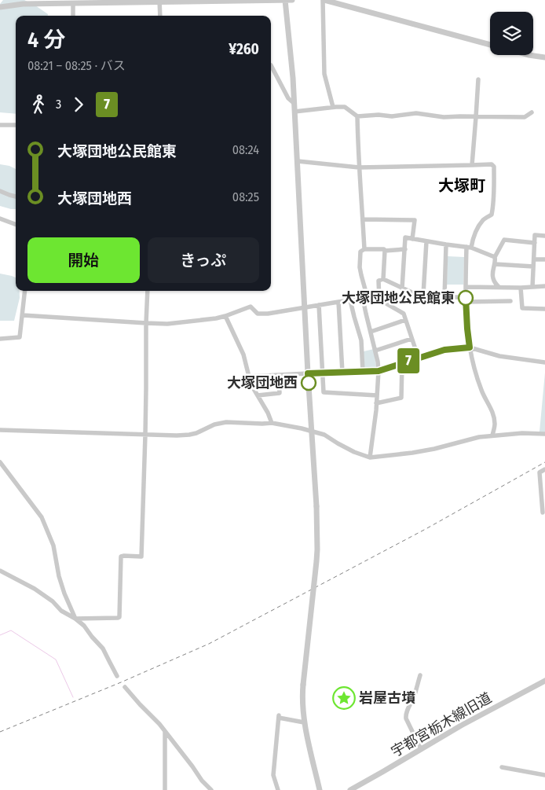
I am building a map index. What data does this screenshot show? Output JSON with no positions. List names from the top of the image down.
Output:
{
  "streets": {
    "street": ["宇都宮栃木線旧道"]
  },
  "districts": ["大塚町"],
  "places": {
    "other": ["大塚団地公民館東", "大塚団地西"],
    "place": ["岩屋古墳"]
  },
  "lines": ["bus line 7"],
  "page": {
    "on_map": "7",
    "heading": ["4 分", "08:21 – 08:25 · バス", "¥260"],
    "legs": ["3", "7"],
    "list": [
      {
        "name": "大塚団地公民館東",
        "value": "08:24"
      },
      {
        "name": "大塚団地西",
        "value": "08:25"
      }
    ],
    "buttons": ["開始", "きっぷ"]
  }
}
